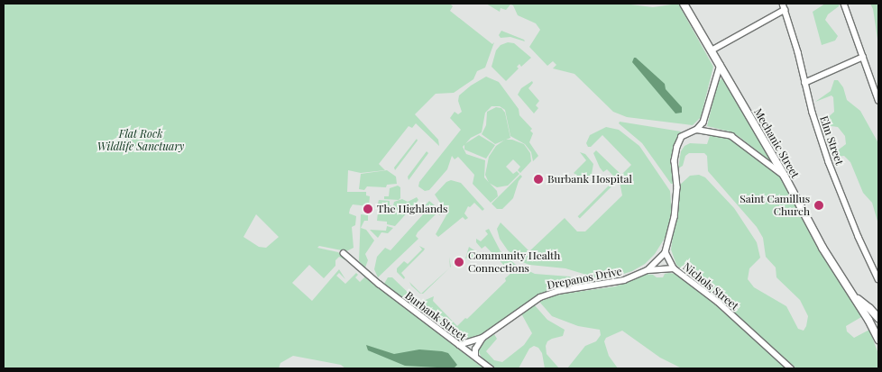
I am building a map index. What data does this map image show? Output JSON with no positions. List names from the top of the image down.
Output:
{
  "streets": {
    "main road": ["Mechanic Street"],
    "street": [
      "Elm Street",
      "Drepanos Drive",
      "Nichols Street",
      "Burbank Street"
    ]
  },
  "crossings": [
    ["Drepanos Drive", "Nichols Street"],
    ["Drepanos Drive", "Burbank Street"]
  ],
  "parks": ["Flat Rock Wildlife Sanctuary"],
  "places": [
    "Burbank Hospital",
    "Saint Camillus Church",
    "The Highlands",
    "Community Health Connections"
  ]
}
